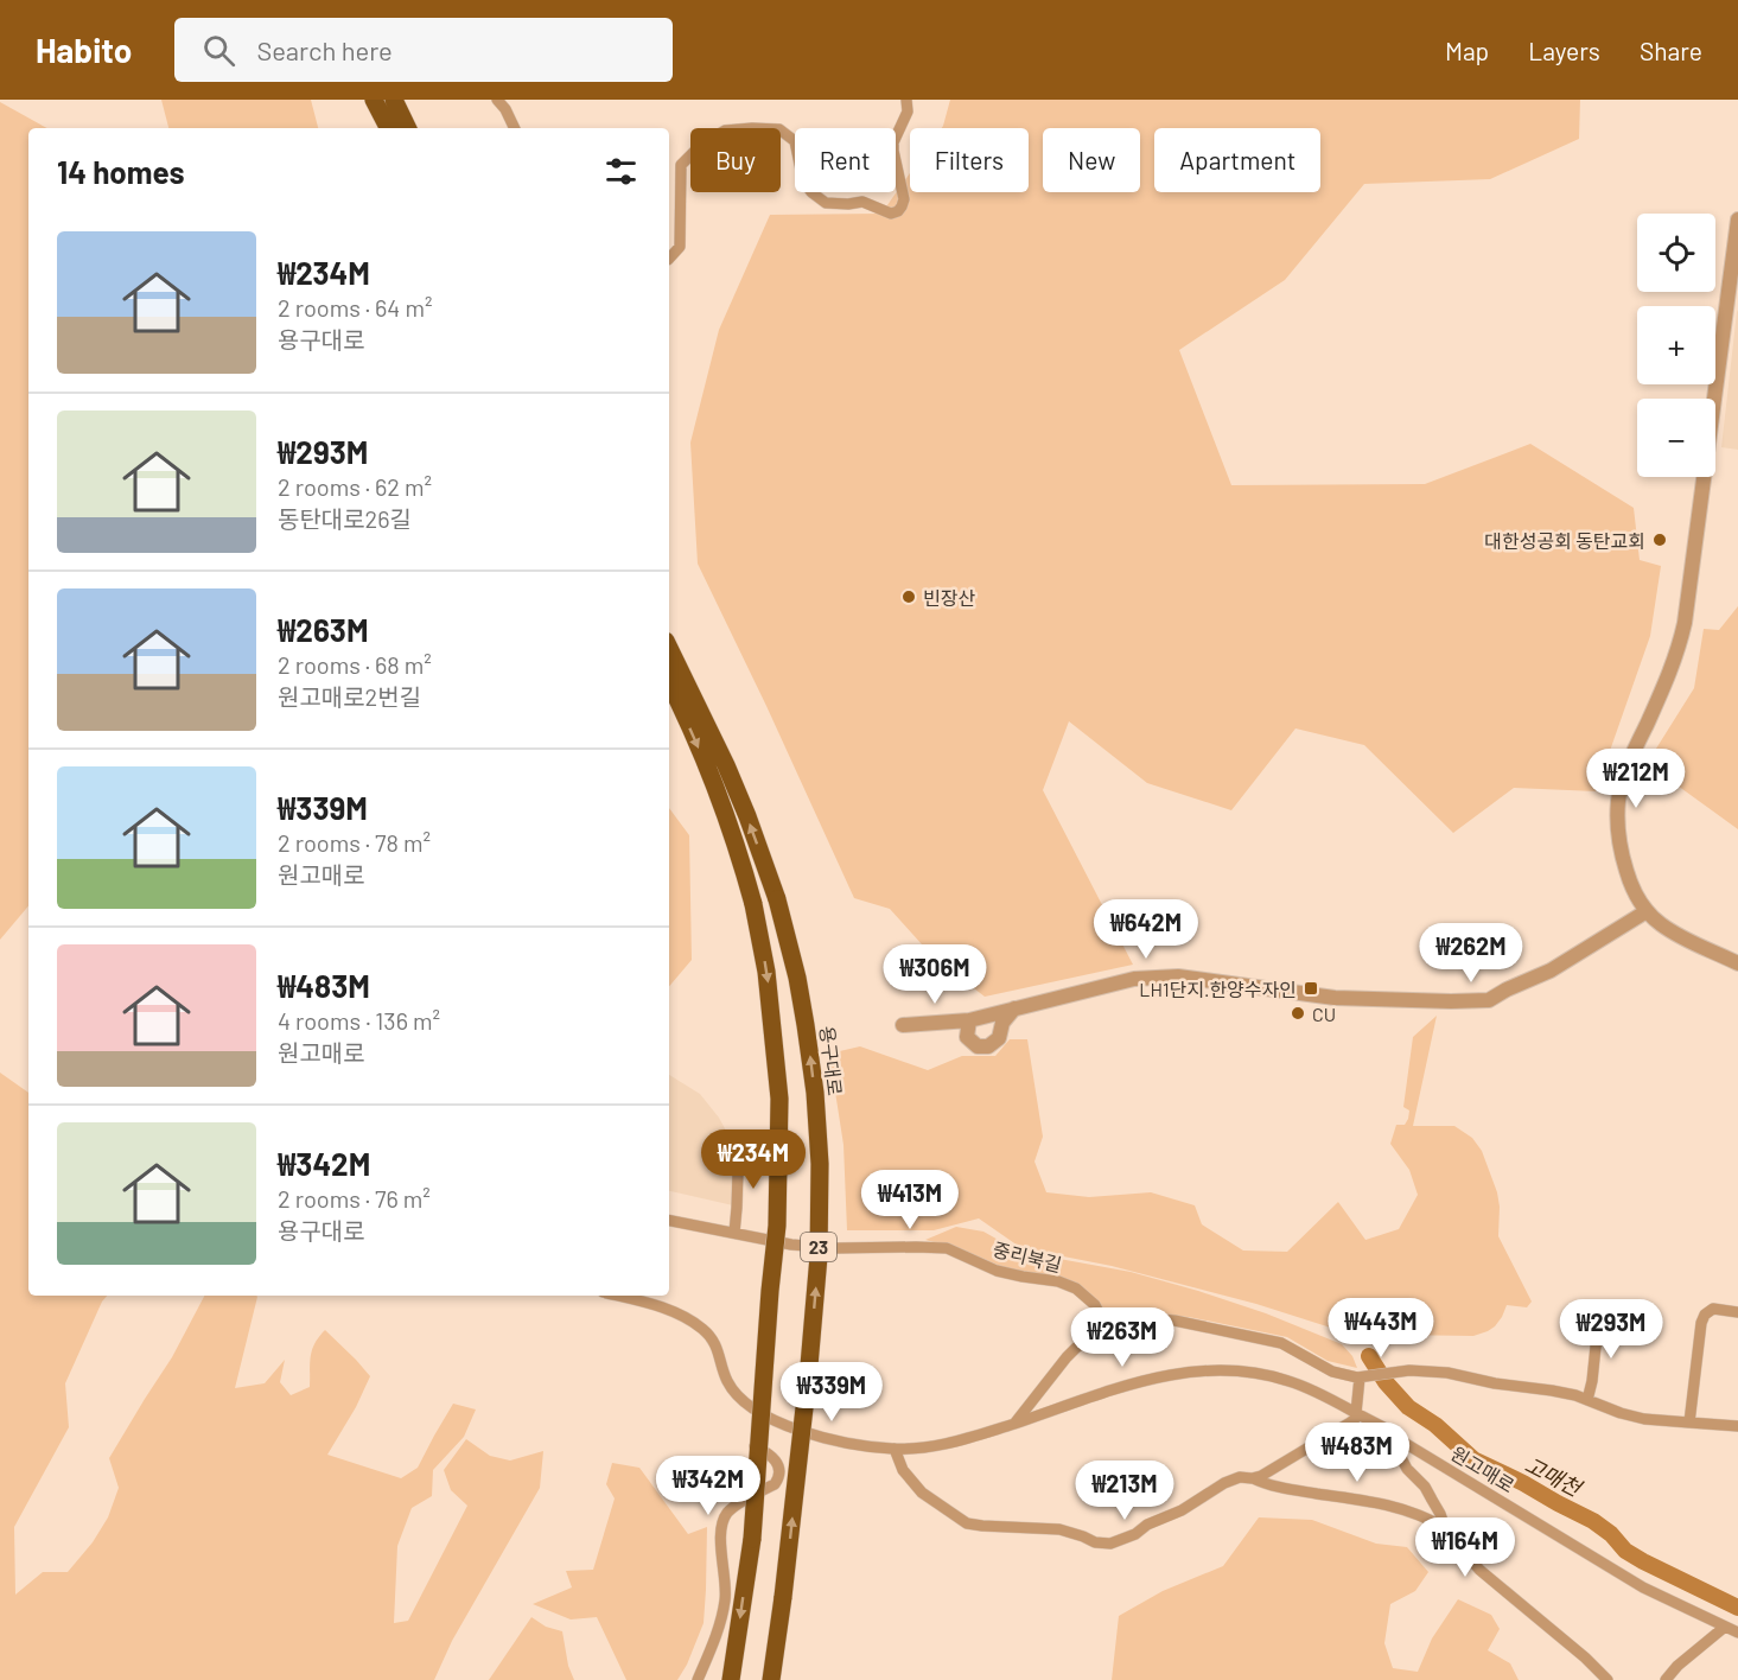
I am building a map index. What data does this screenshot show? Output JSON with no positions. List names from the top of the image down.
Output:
{
  "streets": {
    "highway": ["용구대로", "23"],
    "street": ["중리북길", "원고매로"]
  },
  "water": ["고매천"],
  "places": {
    "other": ["대한성공회 동탄교회", "빈장산", "CU"],
    "transit": ["LH1단지.한양수자인"]
  },
  "page": {
    "header": "Habito",
    "search": "Search here",
    "nav": ["Map", "Layers", "Share"],
    "chip": [
      "Buy",
      "Rent",
      "Filters",
      "New",
      "Apartment"
    ],
    "heading": "14 homes",
    "map_buttons": ["+", "−"],
    "list": [
      {
        "name": "₩234M",
        "note": "2 rooms · 64 m² · 용구대로"
      },
      {
        "name": "₩293M",
        "note": "2 rooms · 62 m² · 동탄대로26길"
      },
      {
        "name": "₩263M",
        "note": "2 rooms · 68 m² · 원고매로2번길"
      },
      {
        "name": "₩339M",
        "note": "2 rooms · 78 m² · 원고매로"
      },
      {
        "name": "₩483M",
        "note": "4 rooms · 136 m² · 원고매로"
      },
      {
        "name": "₩342M",
        "note": "2 rooms · 76 m² · 용구대로"
      }
    ],
    "price": [
      "₩212M",
      "₩642M",
      "₩262M",
      "₩306M",
      "₩234M",
      "₩413M",
      "₩443M",
      "₩293M",
      "₩263M",
      "₩339M",
      "₩483M",
      "₩342M",
      "₩213M",
      "₩164M"
    ]
  }
}
